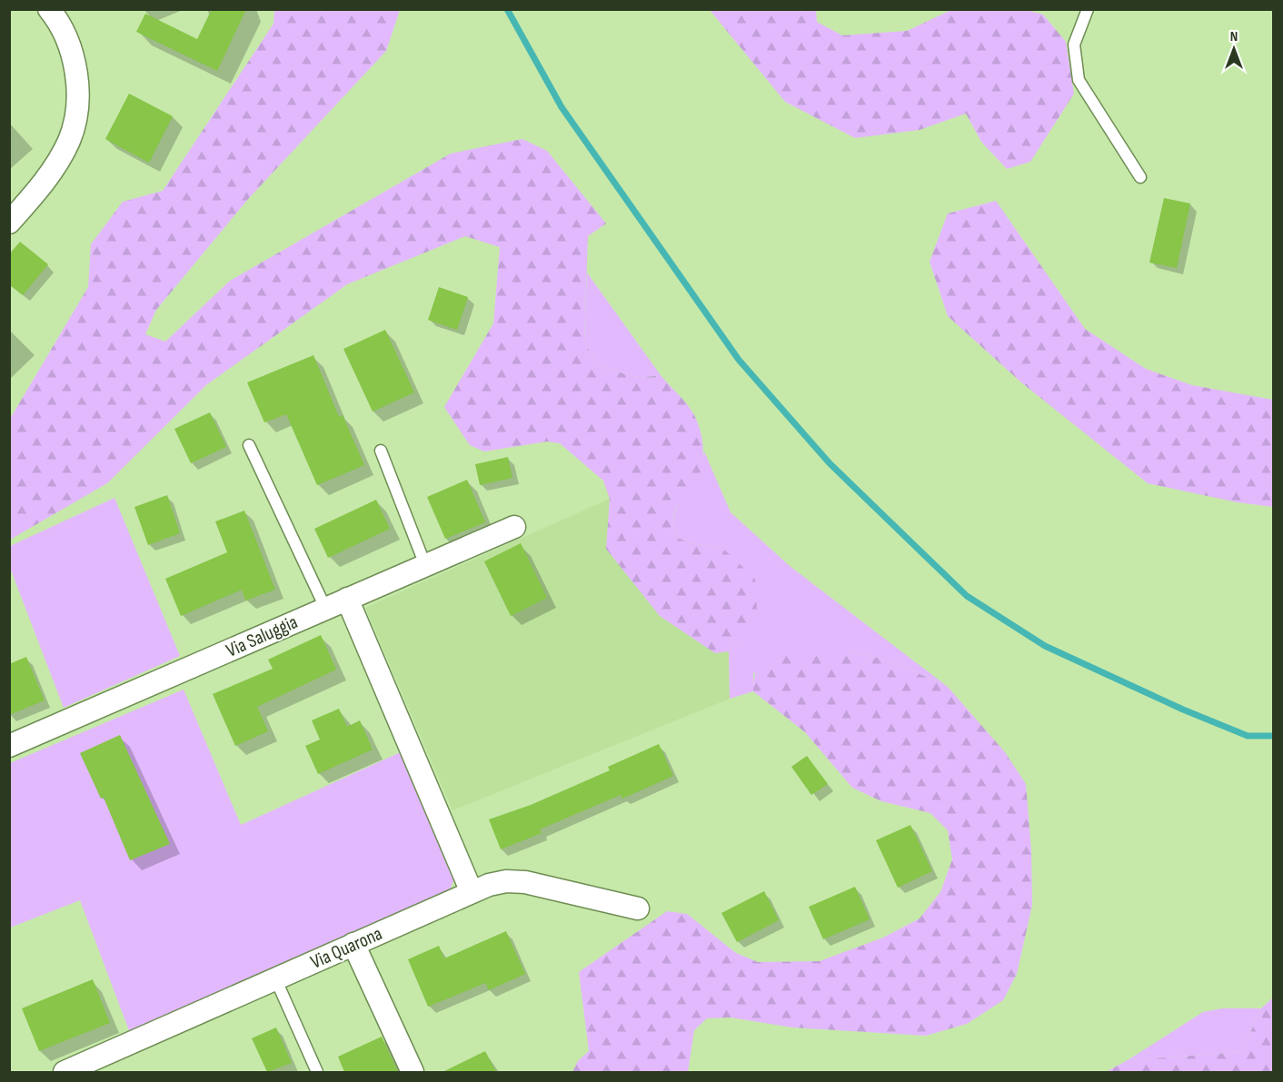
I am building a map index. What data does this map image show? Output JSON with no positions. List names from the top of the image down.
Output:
{
  "streets": {
    "street": ["Via Saluggia", "Via Quarona"]
  },
  "north": "top"
}
